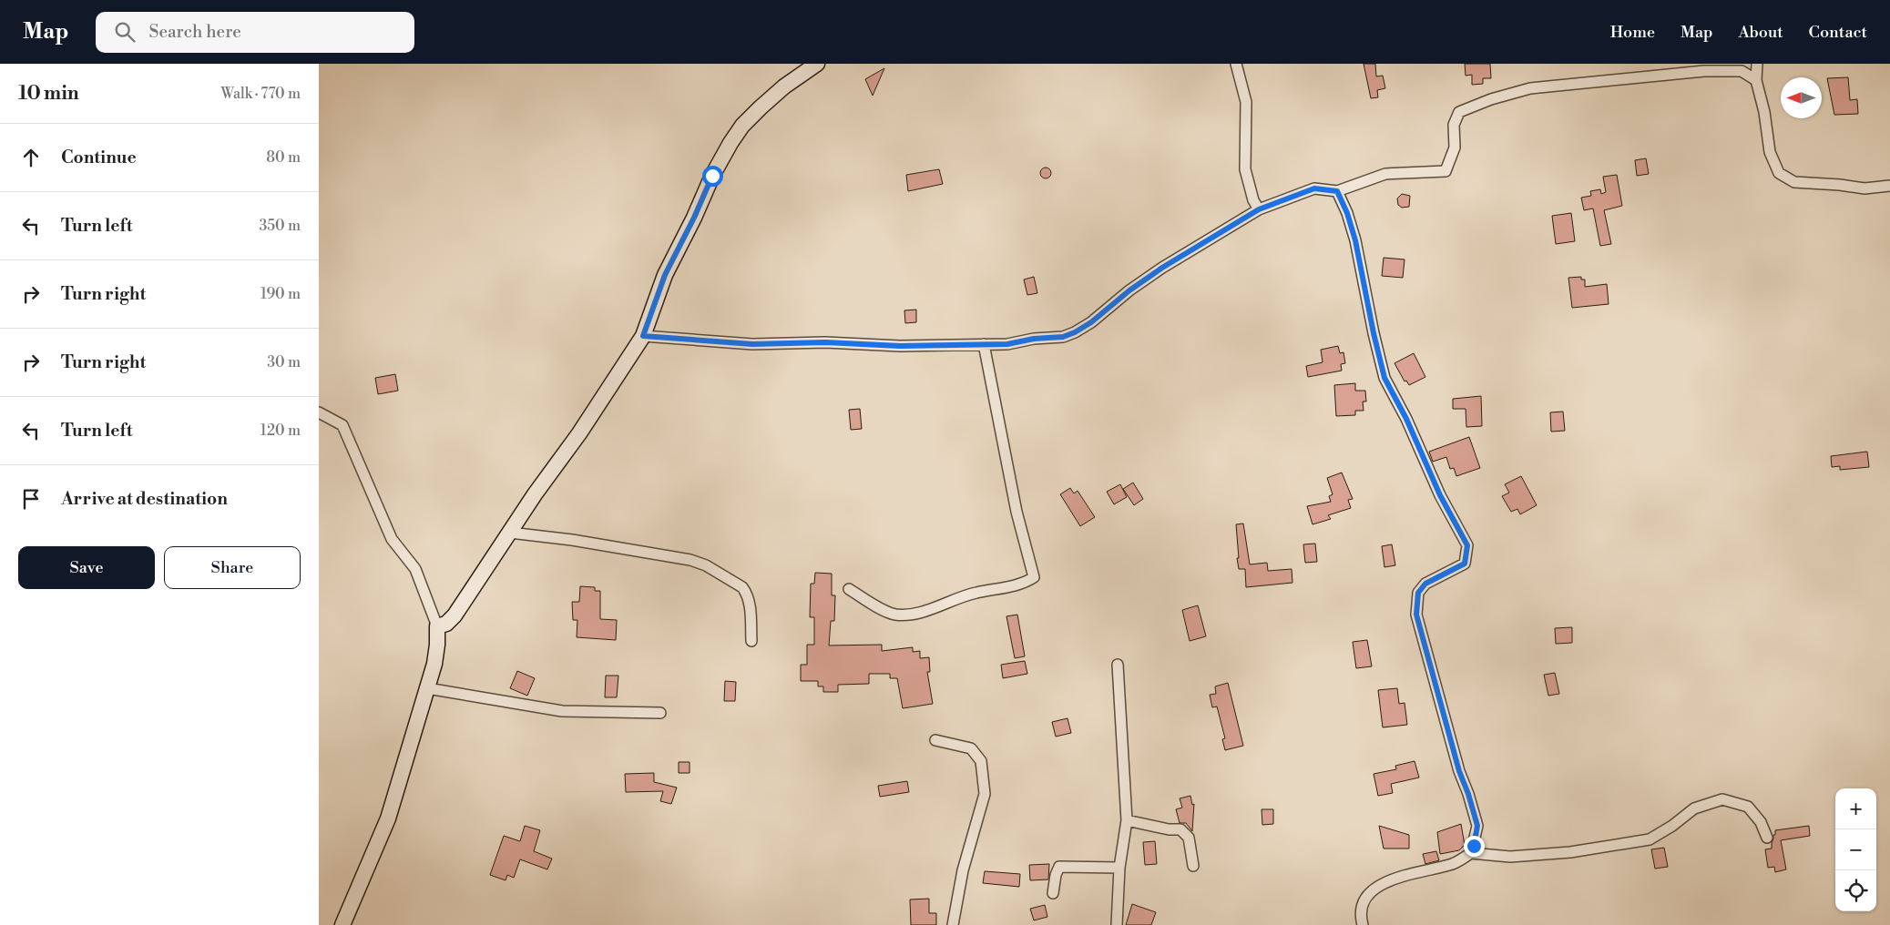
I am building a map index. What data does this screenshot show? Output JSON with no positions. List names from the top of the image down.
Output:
{
  "north": "left",
  "page": {
    "header": "Map",
    "search": "Search here",
    "nav": [
      "Home",
      "Map",
      "About",
      "Contact"
    ],
    "heading": ["10 min", "Walk · 770 m"],
    "list": [
      ["Continue", "80 m"],
      ["Turn left", "350 m"],
      ["Turn right", "190 m"],
      ["Turn right", "30 m"],
      ["Turn left", "120 m"],
      "Arrive at destination"
    ],
    "buttons": ["Save", "Share"],
    "map_buttons": ["+", "−"]
  }
}
